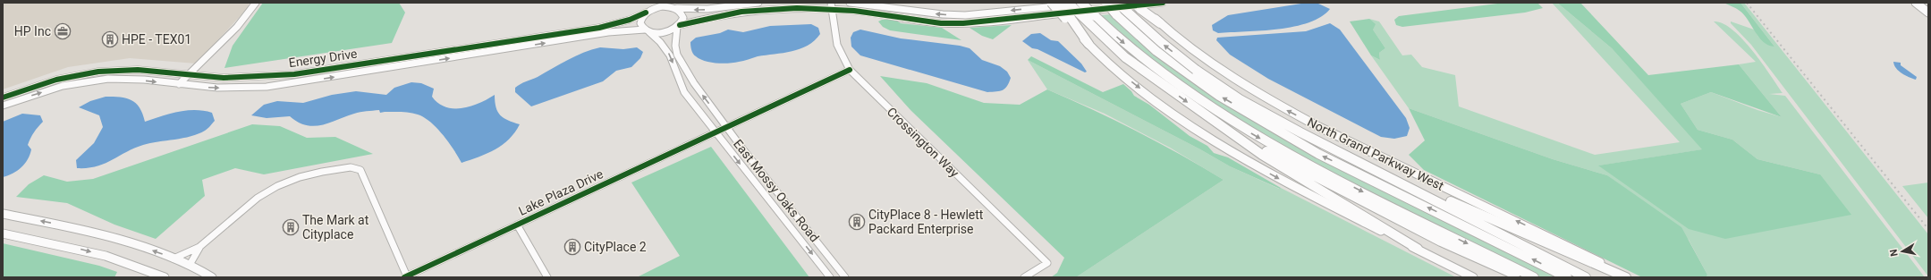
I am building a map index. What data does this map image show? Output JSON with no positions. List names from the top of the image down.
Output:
{
  "streets": {
    "highway": ["North Grand Parkway West"],
    "street": [
      "Energy Drive",
      "Crossington Way",
      "East Mossy Oaks Road",
      "Lake Plaza Drive"
    ]
  },
  "crossings": [
    ["Energy Drive", "East Mossy Oaks Road"],
    ["Crossington Way", "Lake Plaza Drive"],
    ["East Mossy Oaks Road", "Lake Plaza Drive"]
  ],
  "places": {
    "office": ["HP Inc"],
    "building": [
      "HPE - TEX01",
      "CityPlace 8 - Hewlett Packard Enterprise",
      "The Mark at Cityplace",
      "CityPlace 2"
    ]
  },
  "north": "left"
}
